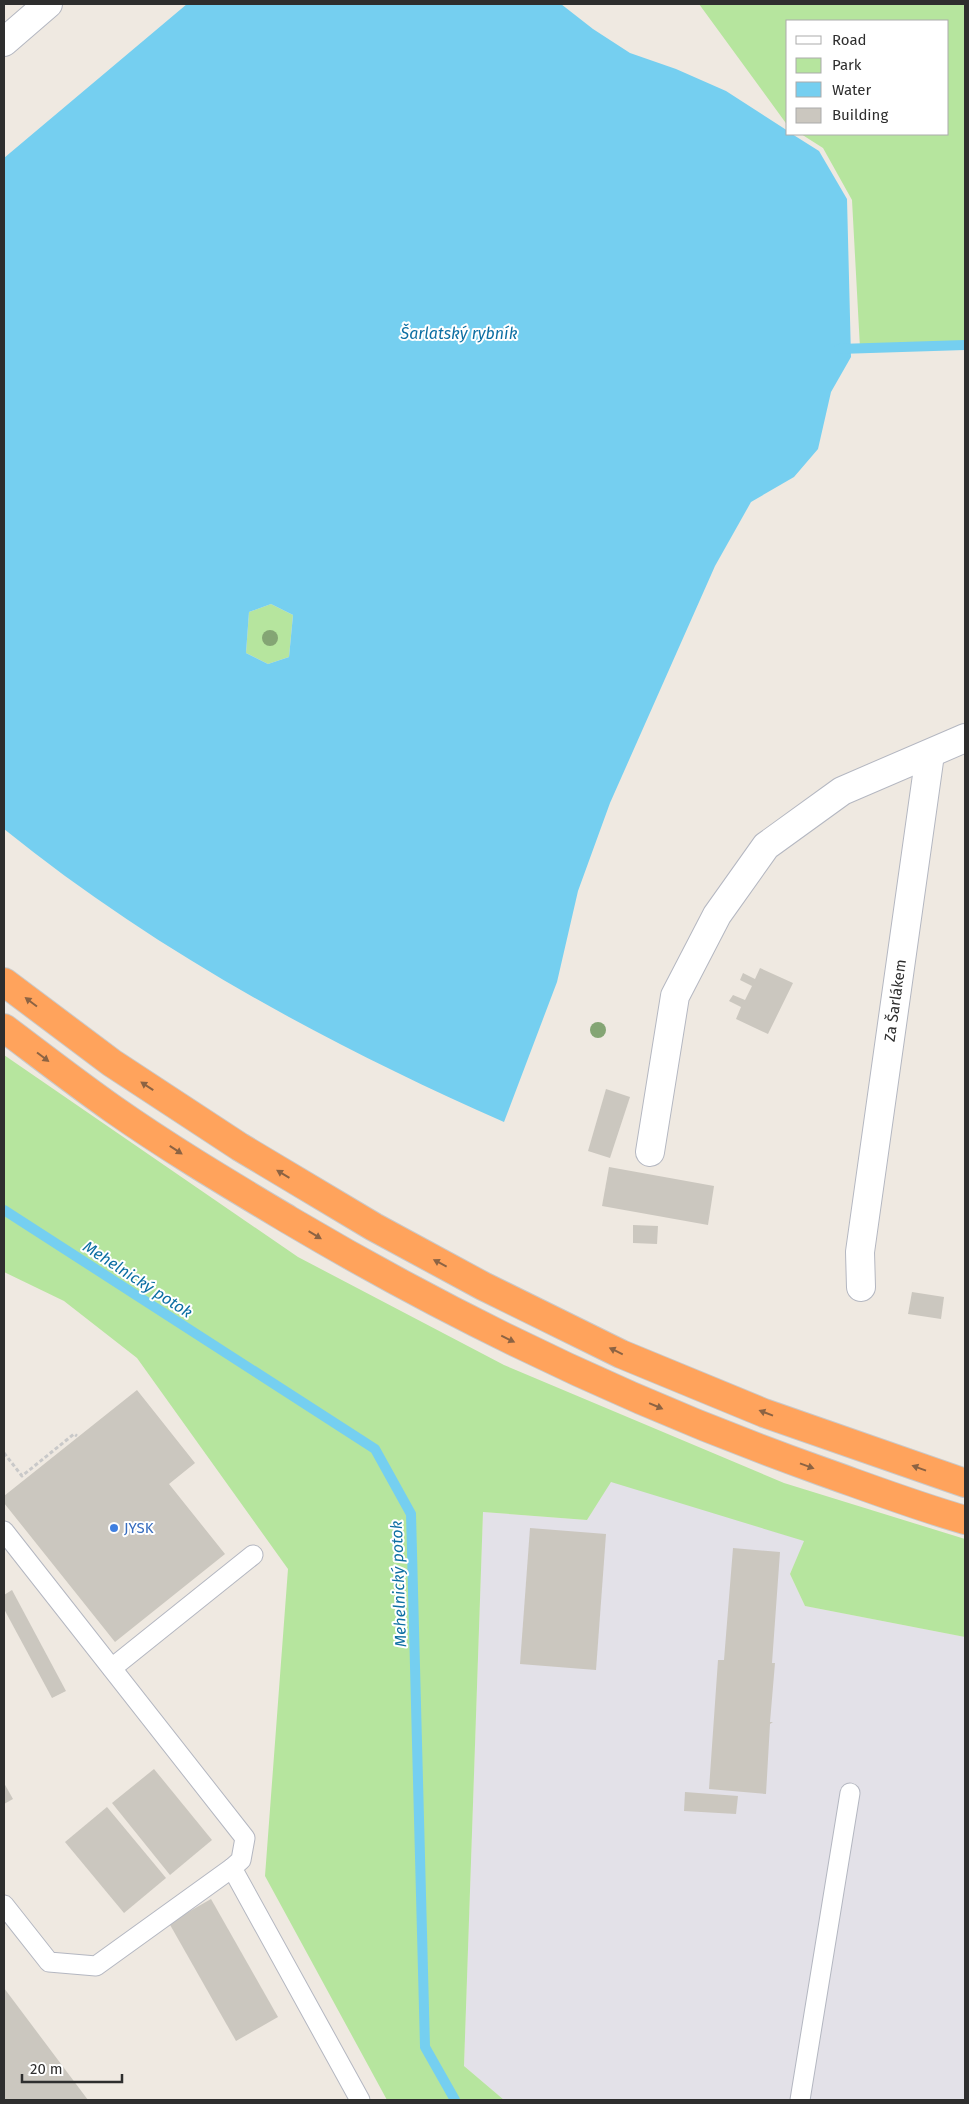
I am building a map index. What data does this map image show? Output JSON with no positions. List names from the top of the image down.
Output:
{
  "streets": {
    "street": ["Za Šarlákem"]
  },
  "water": ["Šarlatský rybník", "Mehelnický potok"],
  "places": ["JYSK"],
  "legend": [
    "Road",
    "Park",
    "Water",
    "Building"
  ],
  "scale_bar": "20 m"
}
